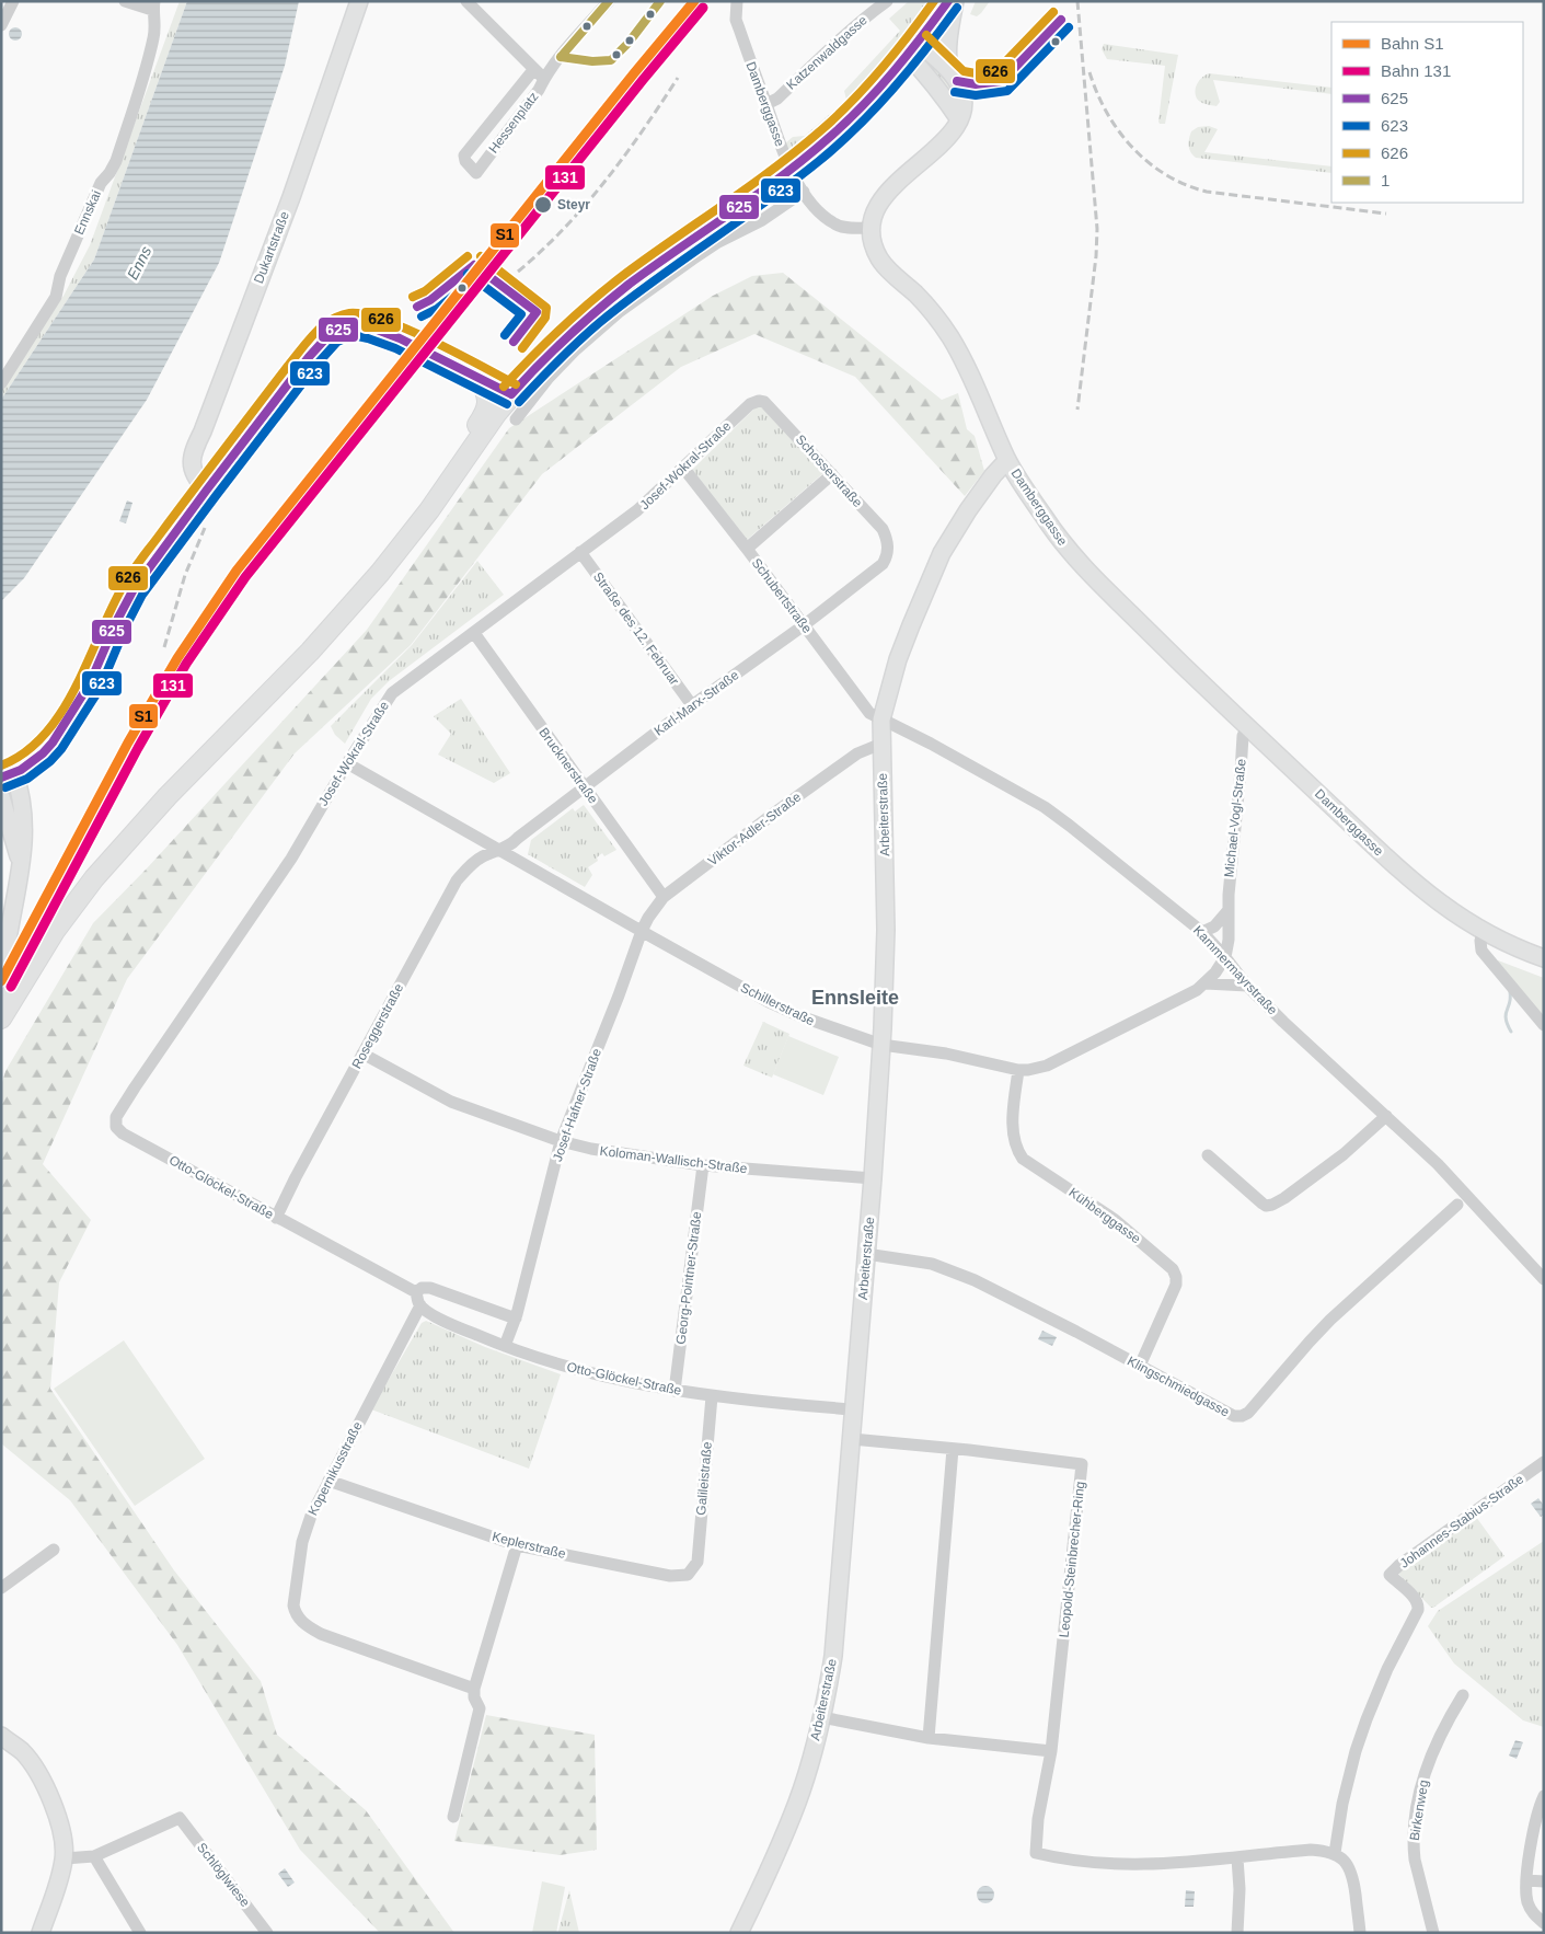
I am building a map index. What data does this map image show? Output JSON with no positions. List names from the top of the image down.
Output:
{
  "streets": {
    "street": [
      "Katzenwaldgasse",
      "Damberggasse",
      "Hessenplatz",
      "Ennskai",
      "Dukartstraße",
      "Josef-Wokral-Straße",
      "Schosserstraße",
      "Schubertstraße",
      "Straße des 12. Februar",
      "Karl-Marx-Straße",
      "Brucknerstraße",
      "Arbeiterstraße",
      "Michael-Vogl-Straße",
      "Viktor-Adler-Straße",
      "Kammermayrstraße",
      "Schillerstraße",
      "Roseggerstraße",
      "Josef-Hafner-Straße",
      "Koloman-Wallisch-Straße",
      "Otto-Glöckel-Straße",
      "Kühberggasse",
      "Georg-Pointner-Straße",
      "Klingschmiedgasse",
      "Kopernikusstraße",
      "Galileistraße",
      "Johannes-Stabius-Straße",
      "Keplerstraße",
      "Leopold-Steinbrecher-Ring",
      "Birkenweg",
      "Schlöglwiese"
    ]
  },
  "crossings": [
    ["Katzenwaldgasse", "Damberggasse"],
    ["Damberggasse", "Arbeiterstraße"],
    ["Damberggasse", "Michael-Vogl-Straße"],
    ["Josef-Wokral-Straße", "Schosserstraße"],
    ["Josef-Wokral-Straße", "Schubertstraße"],
    ["Josef-Wokral-Straße", "Straße des 12. Februar"],
    ["Josef-Wokral-Straße", "Brucknerstraße"],
    ["Josef-Wokral-Straße", "Schillerstraße"],
    ["Josef-Wokral-Straße", "Otto-Glöckel-Straße"],
    ["Schosserstraße", "Karl-Marx-Straße"],
    ["Schubertstraße", "Karl-Marx-Straße"],
    ["Schubertstraße", "Arbeiterstraße"],
    ["Schubertstraße", "Kammermayrstraße"],
    ["Straße des 12. Februar", "Karl-Marx-Straße"],
    ["Karl-Marx-Straße", "Brucknerstraße"],
    ["Karl-Marx-Straße", "Schillerstraße"],
    ["Karl-Marx-Straße", "Roseggerstraße"],
    ["Brucknerstraße", "Viktor-Adler-Straße"],
    ["Arbeiterstraße", "Viktor-Adler-Straße"],
    ["Arbeiterstraße", "Kammermayrstraße"],
    ["Arbeiterstraße", "Schillerstraße"],
    ["Arbeiterstraße", "Koloman-Wallisch-Straße"],
    ["Arbeiterstraße", "Otto-Glöckel-Straße"],
    ["Arbeiterstraße", "Klingschmiedgasse"],
    ["Arbeiterstraße", "Leopold-Steinbrecher-Ring"],
    ["Michael-Vogl-Straße", "Kammermayrstraße"],
    ["Michael-Vogl-Straße", "Schillerstraße"],
    ["Viktor-Adler-Straße", "Schillerstraße"],
    ["Viktor-Adler-Straße", "Josef-Hafner-Straße"],
    ["Kammermayrstraße", "Schillerstraße"],
    ["Schillerstraße", "Roseggerstraße"],
    ["Schillerstraße", "Josef-Hafner-Straße"],
    ["Schillerstraße", "Kühberggasse"],
    ["Roseggerstraße", "Koloman-Wallisch-Straße"],
    ["Roseggerstraße", "Otto-Glöckel-Straße"],
    ["Josef-Hafner-Straße", "Koloman-Wallisch-Straße"],
    ["Josef-Hafner-Straße", "Otto-Glöckel-Straße"],
    ["Koloman-Wallisch-Straße", "Georg-Pointner-Straße"],
    ["Otto-Glöckel-Straße", "Georg-Pointner-Straße"],
    ["Otto-Glöckel-Straße", "Kopernikusstraße"],
    ["Otto-Glöckel-Straße", "Galileistraße"],
    ["Kühberggasse", "Klingschmiedgasse"],
    ["Kopernikusstraße", "Keplerstraße"],
    ["Galileistraße", "Keplerstraße"]
  ],
  "districts": ["Ennsleite"],
  "water": ["Enns"],
  "places": ["Steyr"],
  "lines": [
    "rail line S1",
    "transit line 625",
    "transit line 626",
    "transit line 1",
    "rail line 131",
    "transit line 623"
  ],
  "legend": [
    "Bahn S1",
    "Bahn 131",
    "625",
    "623",
    "626",
    "1"
  ]
}
